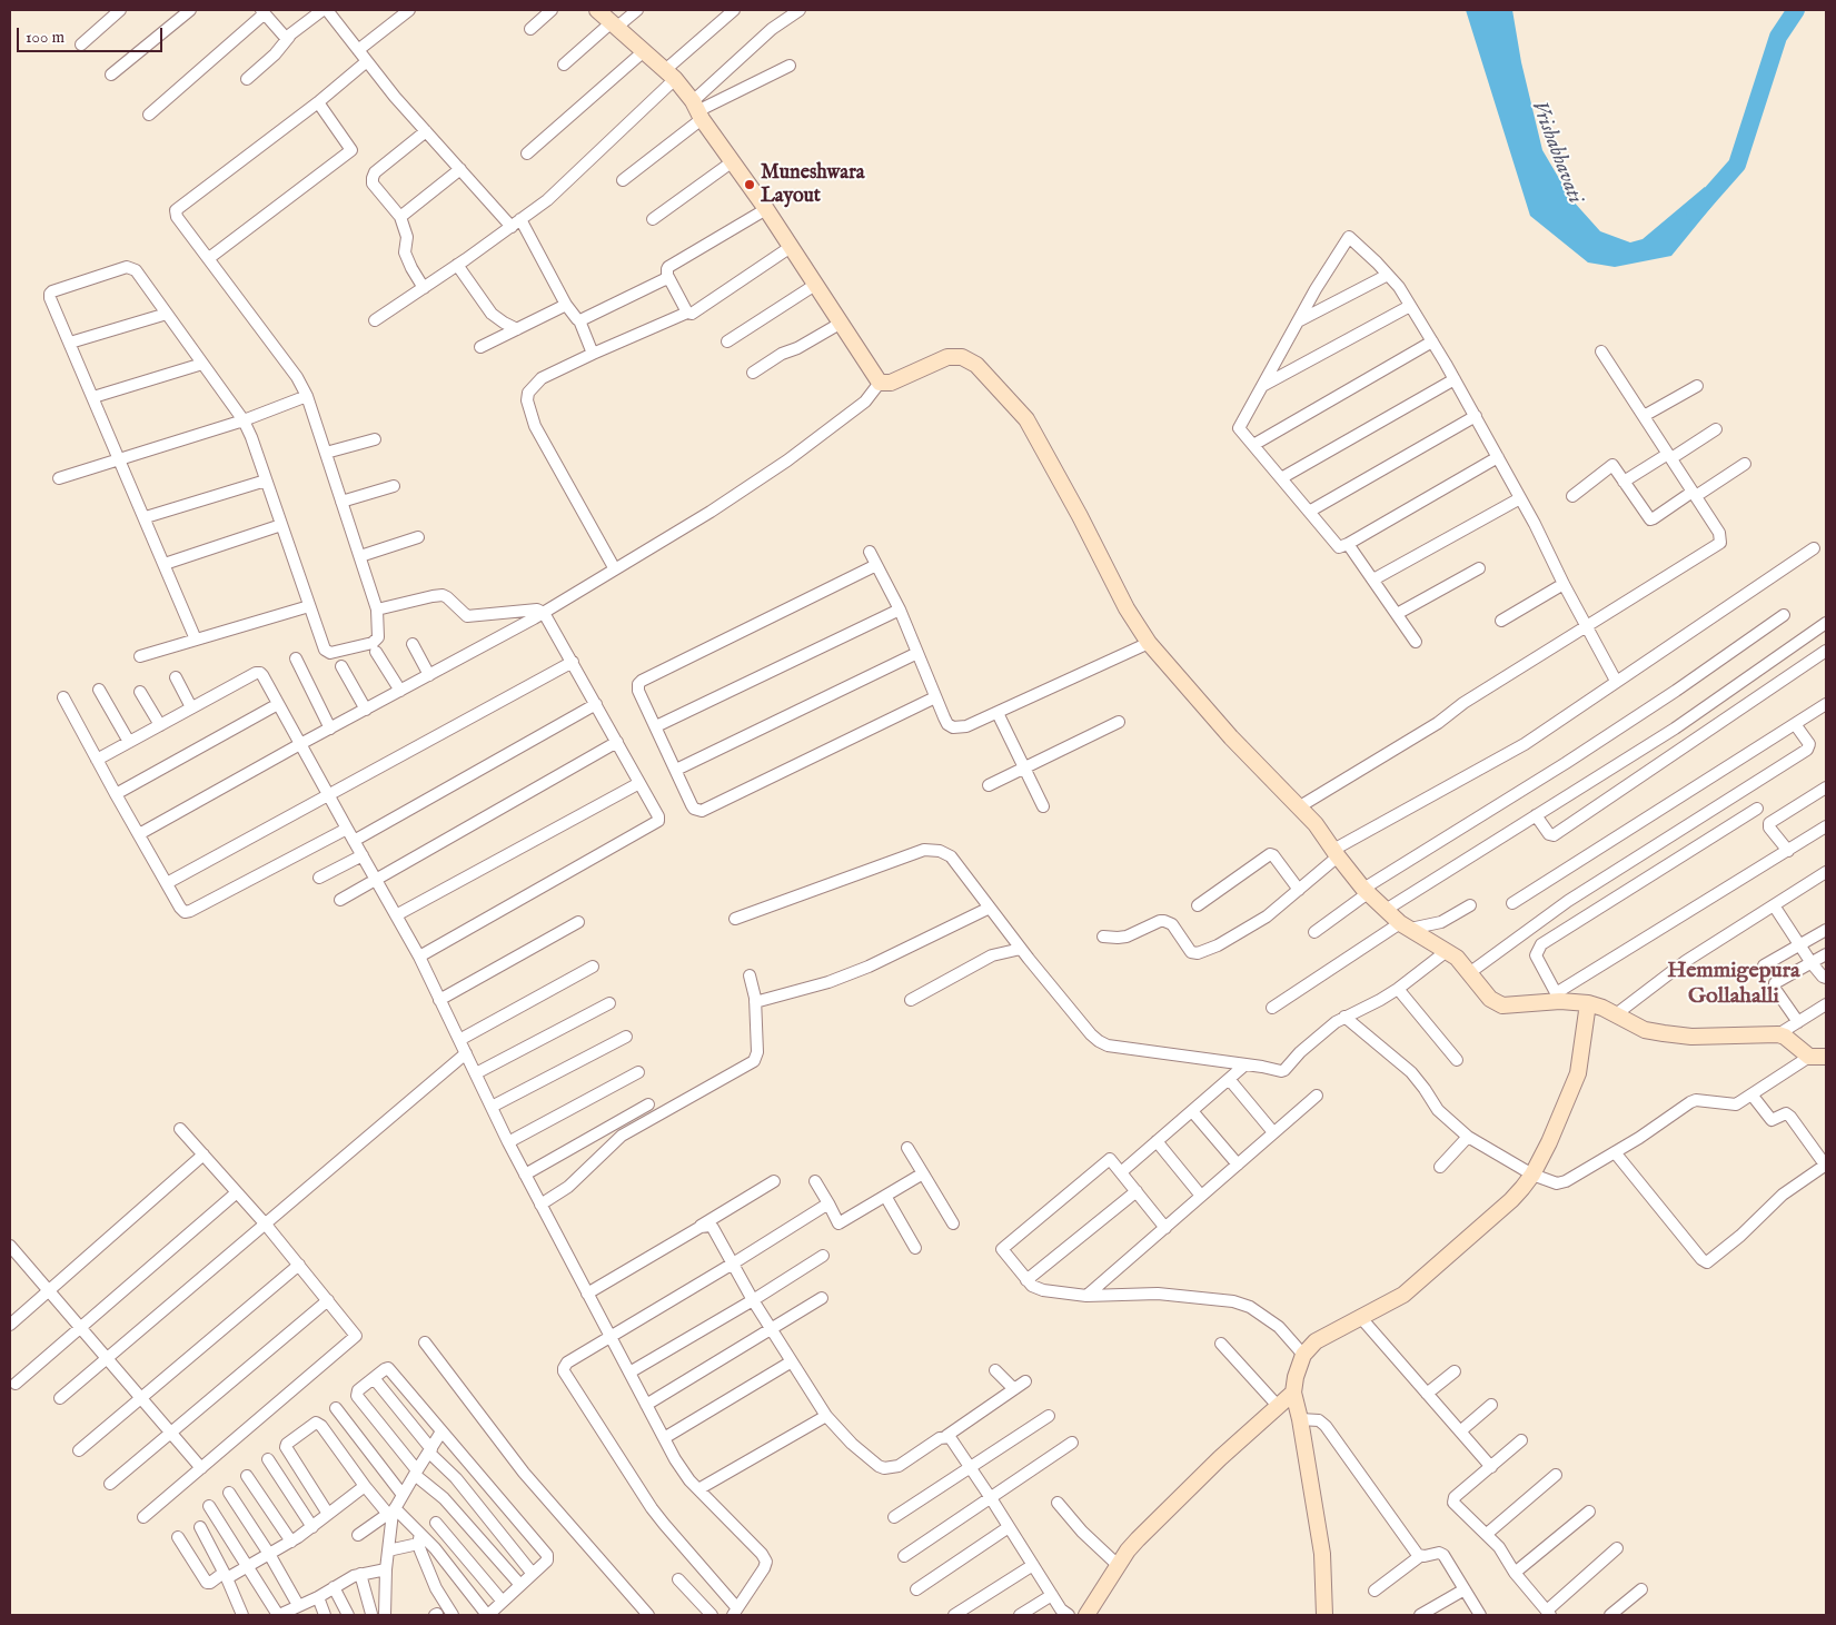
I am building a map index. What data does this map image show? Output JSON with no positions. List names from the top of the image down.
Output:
{
  "districts": ["Hemmigepura Gollahalli"],
  "water": ["Vrishabhavati"],
  "places": ["Muneshwara Layout"],
  "scale_bar": "100 m"
}
